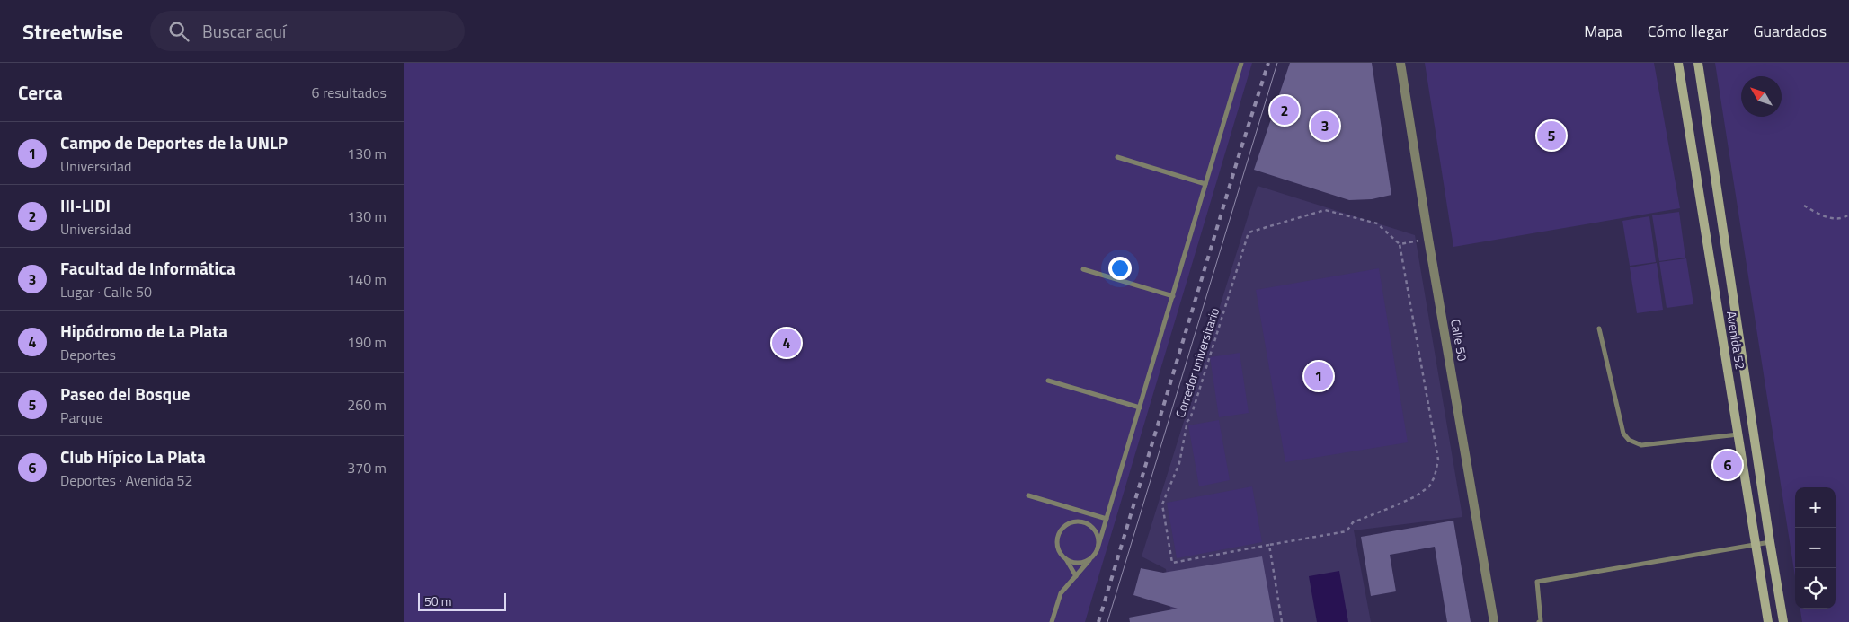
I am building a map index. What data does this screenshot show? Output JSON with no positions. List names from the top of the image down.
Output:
{
  "streets": {
    "main road": ["Avenida 52"],
    "street": ["Calle 50"],
    "path": ["Corredor universitario"]
  },
  "scale_bar": "50 m",
  "north": "top left",
  "page": {
    "header": "Streetwise",
    "search": "Buscar aquí",
    "nav": ["Mapa", "Cómo llegar", "Guardados"],
    "heading": ["Cerca", "6 resultados"],
    "pins": [
      "2",
      "3",
      "5",
      "4",
      "1",
      "6"
    ],
    "list": [
      {
        "mark": "1",
        "name": "Campo de Deportes de la UNLP",
        "note": "Universidad",
        "value": "130 m"
      },
      {
        "mark": "2",
        "name": "III-LIDI",
        "note": "Universidad",
        "value": "130 m"
      },
      {
        "mark": "3",
        "name": "Facultad de Informática",
        "note": "Lugar · Calle 50",
        "value": "140 m"
      },
      {
        "mark": "4",
        "name": "Hipódromo de La Plata",
        "note": "Deportes",
        "value": "190 m"
      },
      {
        "mark": "5",
        "name": "Paseo del Bosque",
        "note": "Parque",
        "value": "260 m"
      },
      {
        "mark": "6",
        "name": "Club Hípico La Plata",
        "note": "Deportes · Avenida 52",
        "value": "370 m"
      }
    ],
    "map_buttons": ["+", "−"],
    "scale": "50 m"
  }
}
